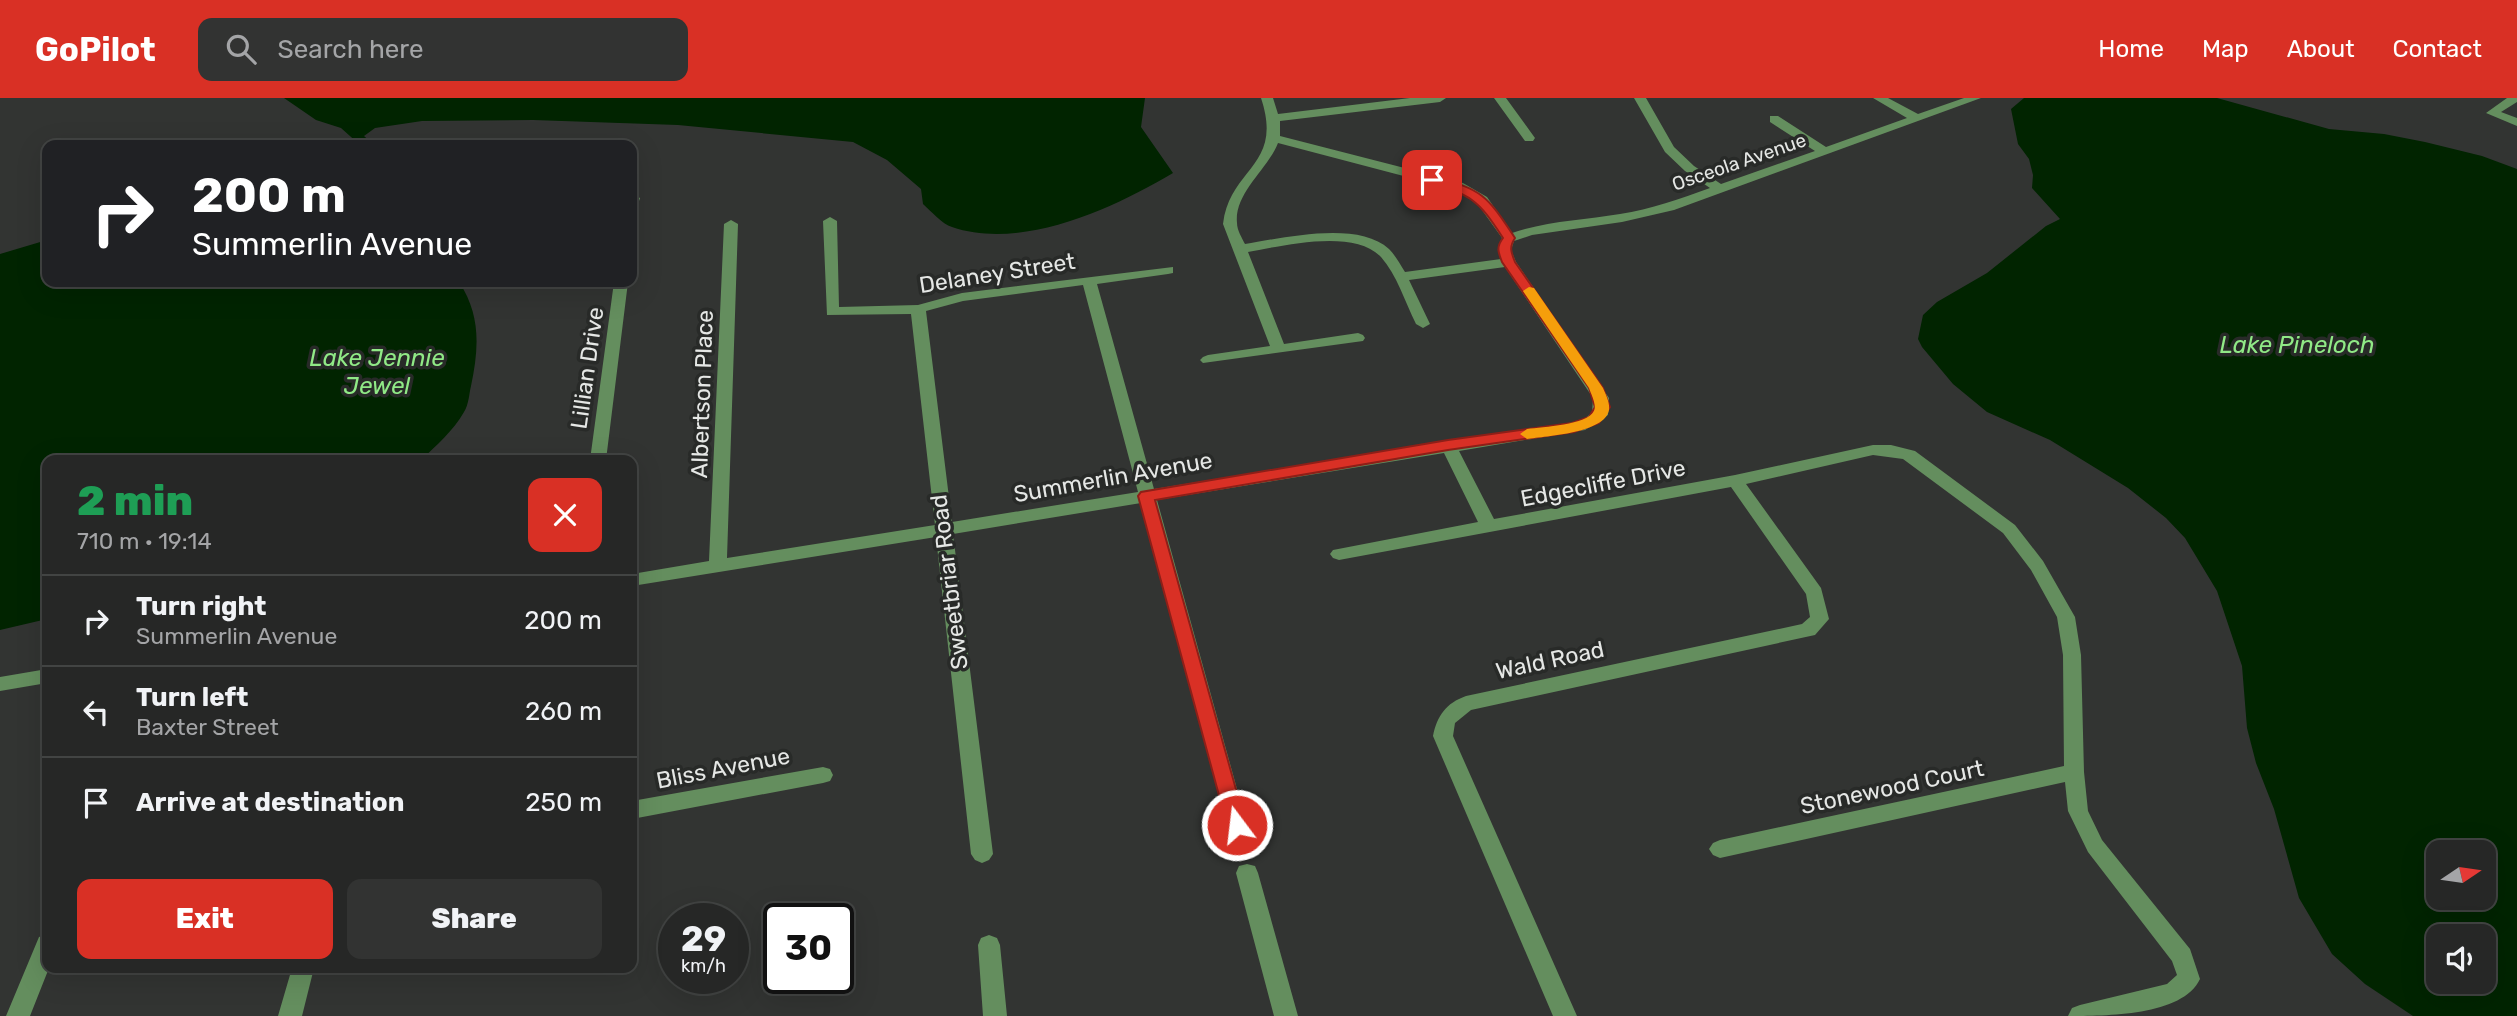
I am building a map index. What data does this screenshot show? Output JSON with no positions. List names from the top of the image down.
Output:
{
  "streets": {
    "street": [
      "Osceola Avenue",
      "Delaney Street",
      "Lillian Drive",
      "Albertson Place",
      "Summerlin Avenue",
      "Edgecliffe Drive",
      "Sweetbriar Road",
      "Wald Road",
      "Bliss Avenue",
      "Stonewood Court"
    ]
  },
  "crossings": [
    ["Delaney Street", "Sweetbriar Road"],
    ["Albertson Place", "Summerlin Avenue"],
    ["Summerlin Avenue", "Sweetbriar Road"],
    ["Edgecliffe Drive", "Wald Road"],
    ["Edgecliffe Drive", "Stonewood Court"]
  ],
  "water": ["Lake Pineloch", "Lake Jennie Jewel"],
  "north": "right",
  "page": {
    "header": "GoPilot",
    "search": "Search here",
    "nav": [
      "Home",
      "Map",
      "About",
      "Contact"
    ],
    "turn": ["200 m", "Summerlin Avenue"],
    "heading": ["2 min", "710 m · 19:14"],
    "list": [
      {
        "name": "Turn right",
        "note": "Summerlin Avenue",
        "value": "200 m"
      },
      {
        "name": "Turn left",
        "note": "Baxter Street",
        "value": "260 m"
      },
      {
        "name": "Arrive at destination",
        "value": "250 m"
      }
    ],
    "buttons": ["Exit", "Share"],
    "speed": "29 km/h",
    "limit": "30"
  }
}
